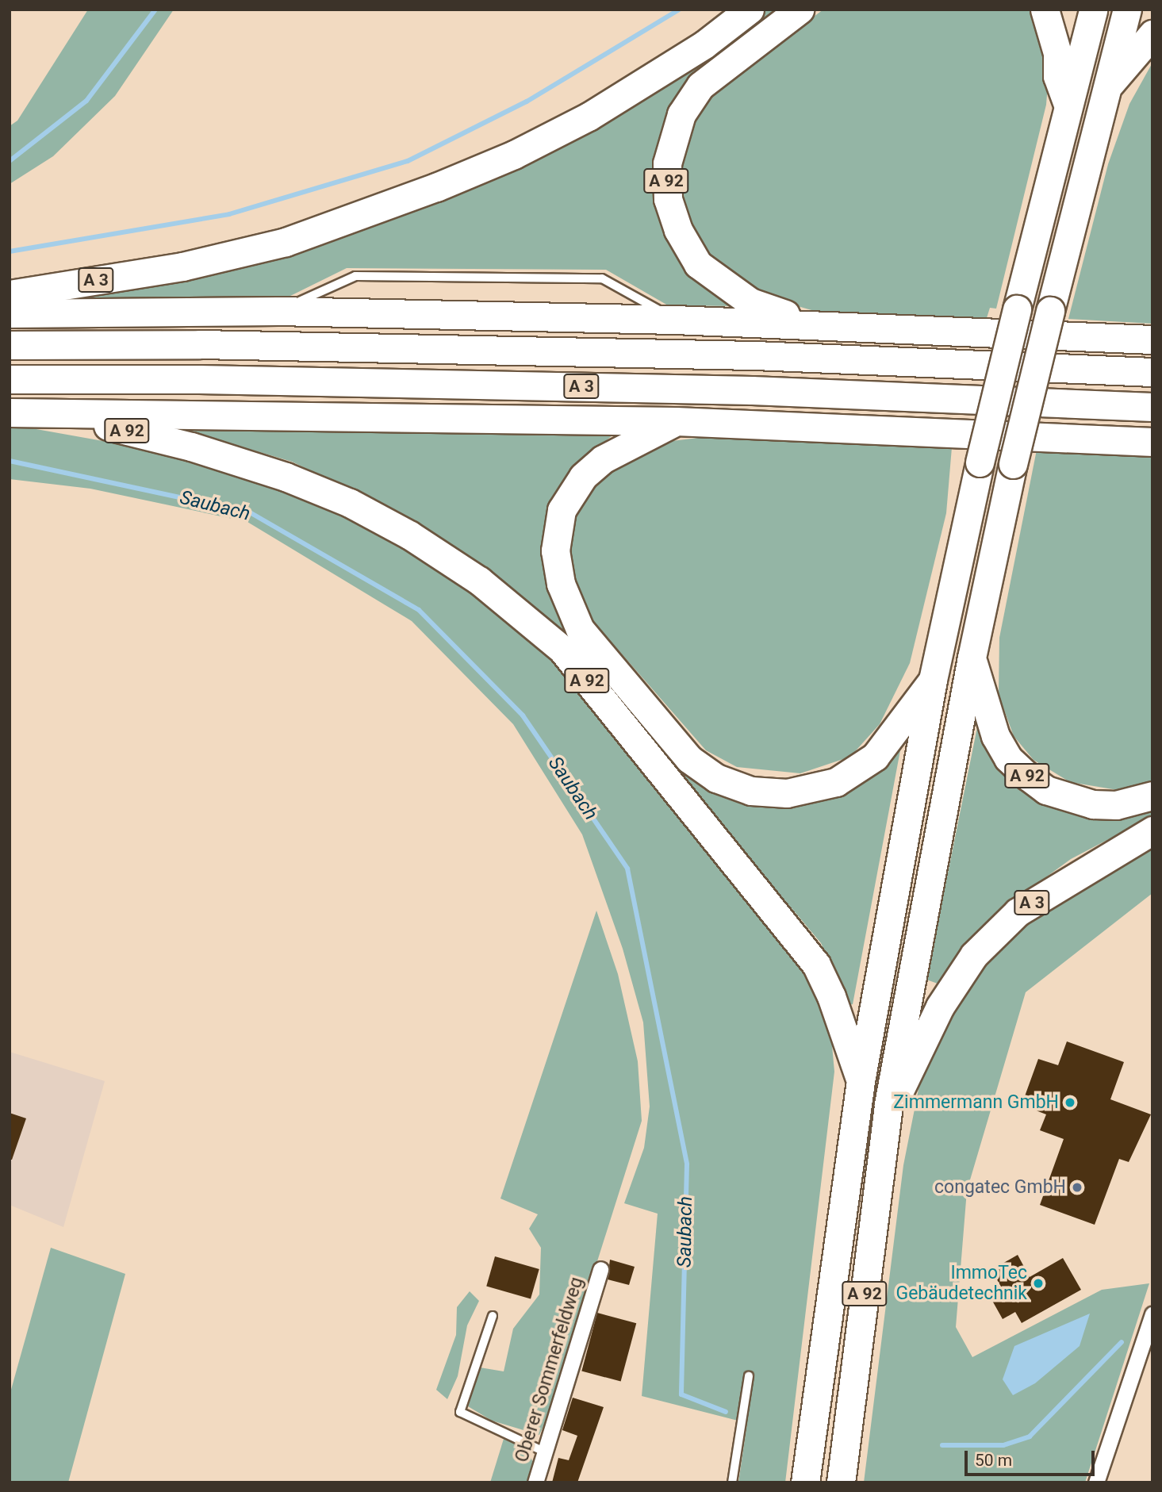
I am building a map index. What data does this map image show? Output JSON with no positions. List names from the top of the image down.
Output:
{
  "streets": {
    "highway": ["A 92", "A 3"],
    "street": ["Oberer Sommerfeldweg"]
  },
  "crossings": [
    ["A 92", "A 3"]
  ],
  "water": ["Saubach"],
  "places": ["Zimmermann GmbH", "congatec GmbH", "ImmoTec Gebäudetechnik"],
  "scale_bar": "50 m"
}
